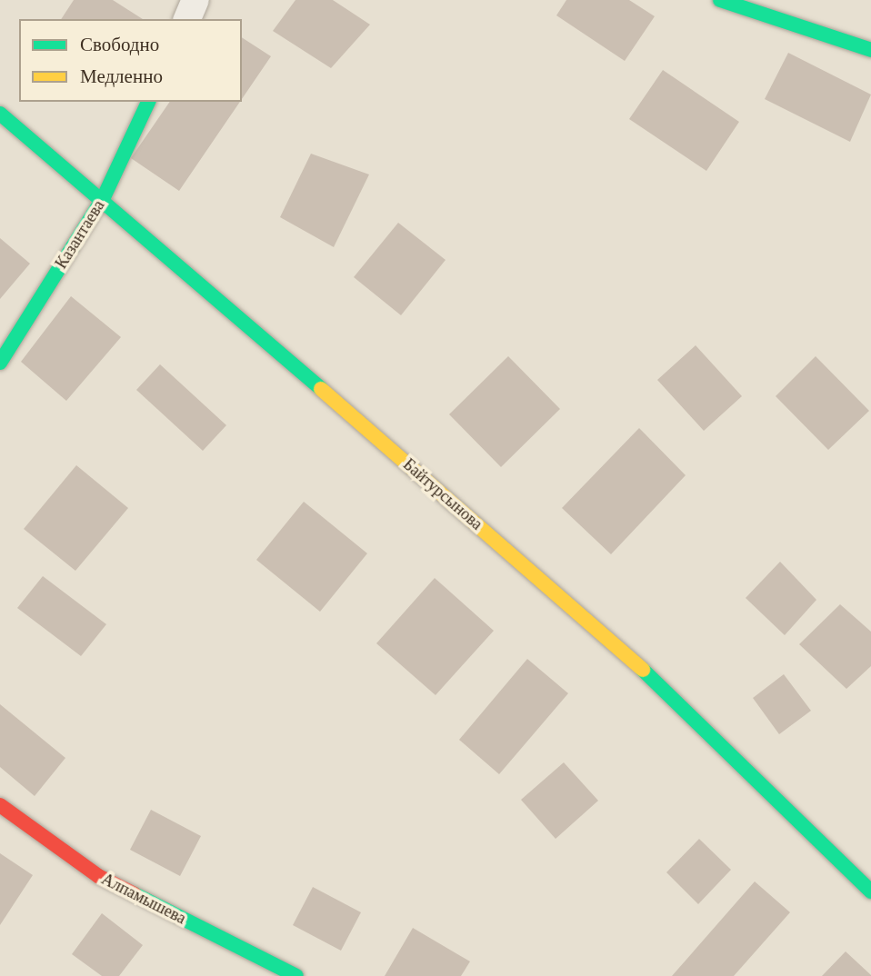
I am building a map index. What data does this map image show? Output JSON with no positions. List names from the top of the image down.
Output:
{
  "streets": {
    "main road": ["Казантаева", "Байтурсынова", "Алпамышева"]
  },
  "crossings": [
    ["Казантаева", "Байтурсынова"]
  ],
  "legend": ["Свободно", "Медленно"]
}
